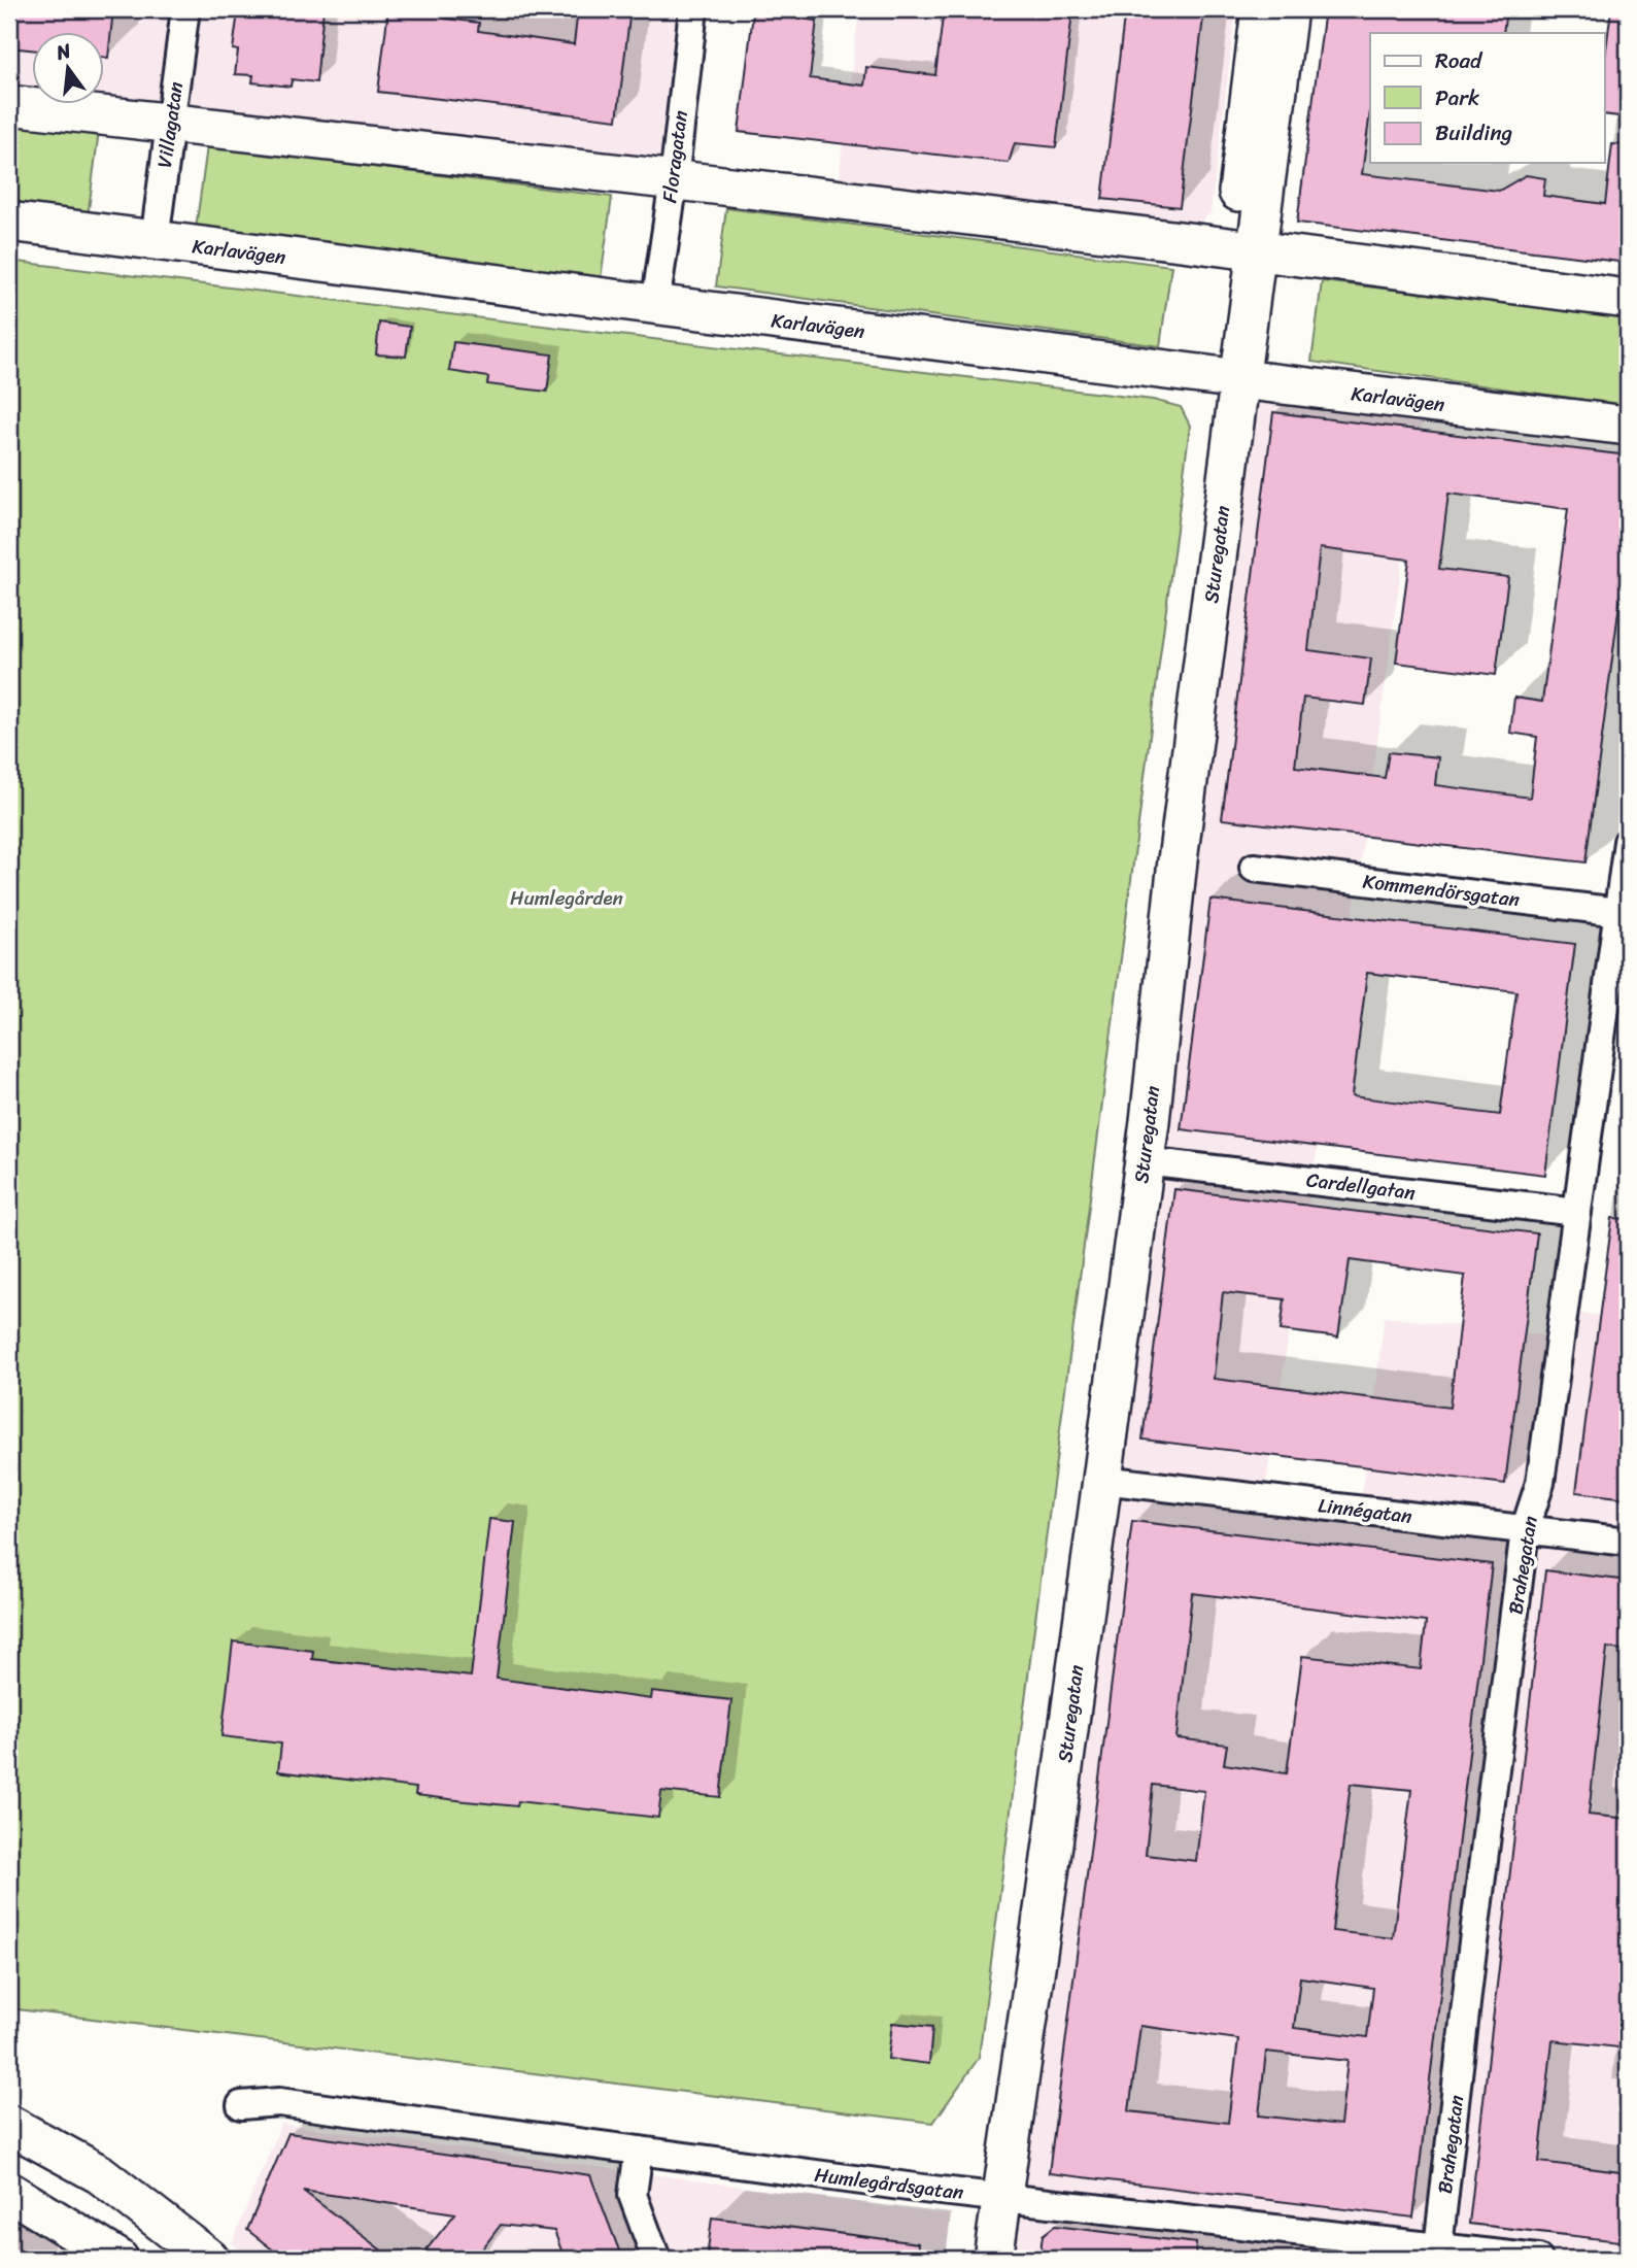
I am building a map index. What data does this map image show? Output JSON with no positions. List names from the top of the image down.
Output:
{
  "streets": {
    "street": [
      "Villagatan",
      "Floragatan",
      "Karlavägen",
      "Sturegatan",
      "Kommendörsgatan",
      "Cardellgatan",
      "Linnégatan",
      "Brahegatan",
      "Humlegårdsgatan"
    ]
  },
  "crossings": [
    ["Villagatan", "Karlavägen"],
    ["Floragatan", "Karlavägen"],
    ["Karlavägen", "Sturegatan"],
    ["Sturegatan", "Cardellgatan"],
    ["Sturegatan", "Linnégatan"],
    ["Sturegatan", "Humlegårdsgatan"],
    ["Kommendörsgatan", "Brahegatan"],
    ["Cardellgatan", "Brahegatan"],
    ["Linnégatan", "Brahegatan"],
    ["Brahegatan", "Humlegårdsgatan"]
  ],
  "parks": ["Humlegården"],
  "legend": ["Road", "Park", "Building"],
  "north": "top"
}
